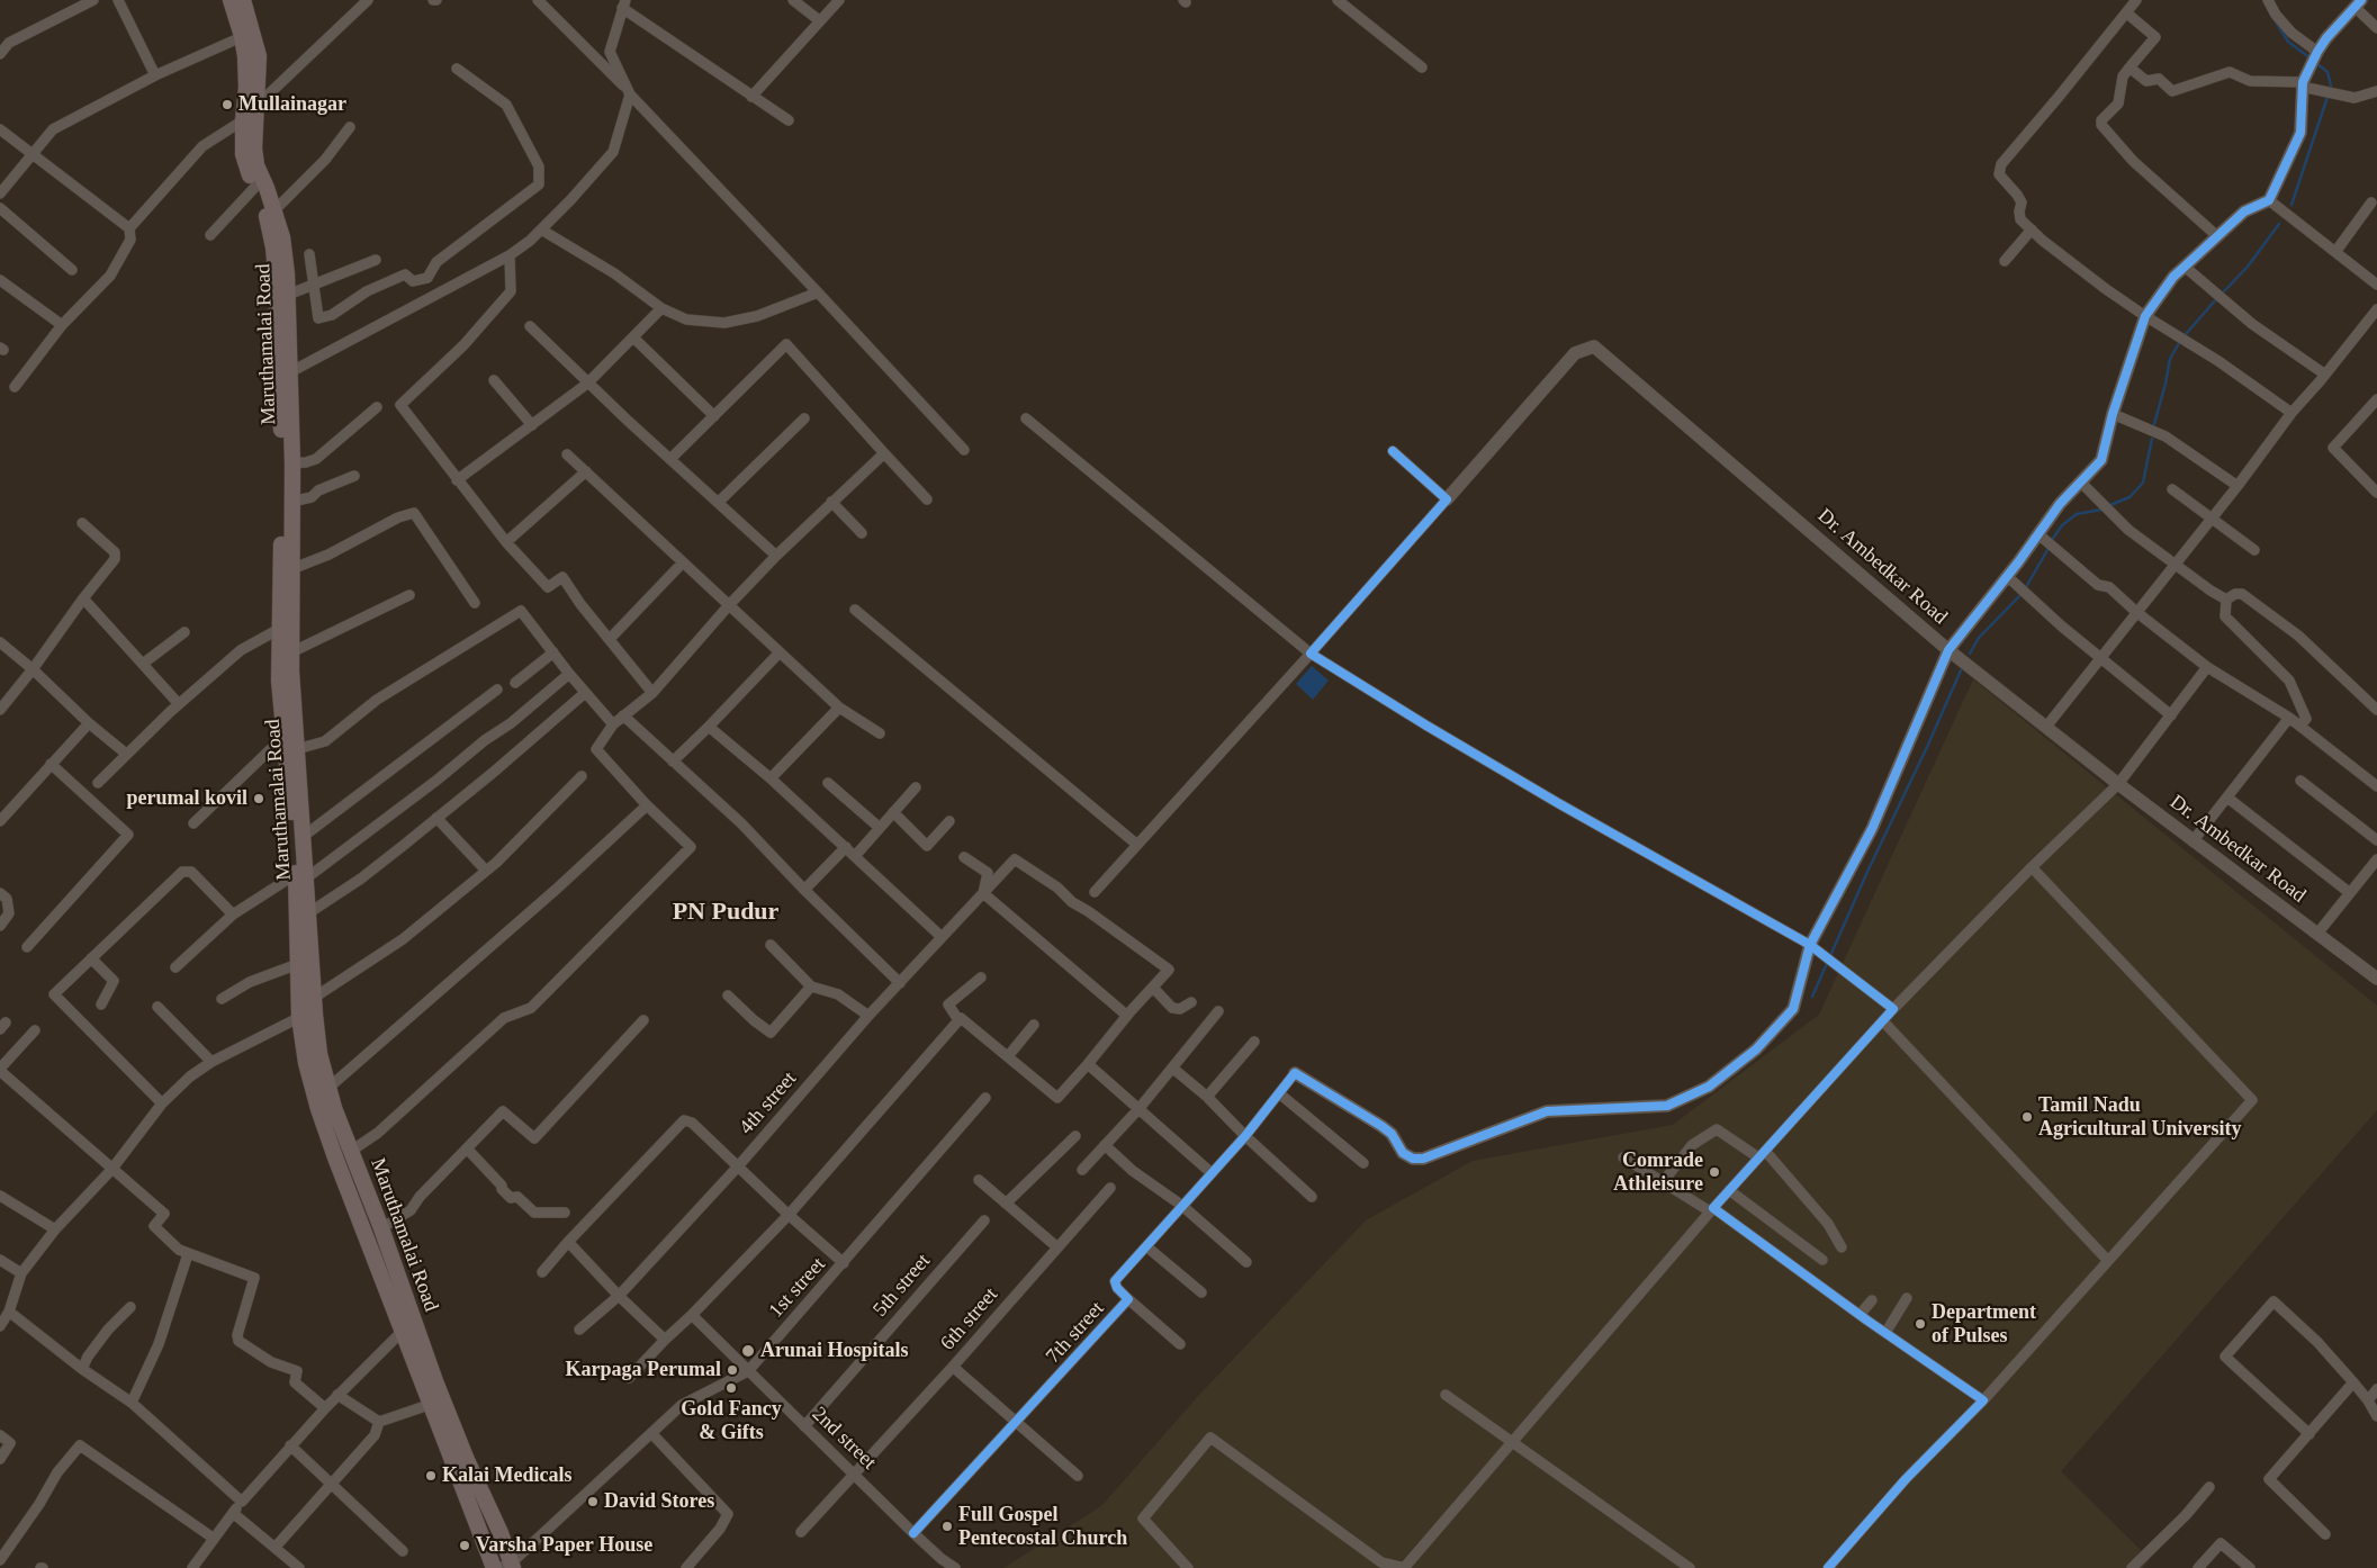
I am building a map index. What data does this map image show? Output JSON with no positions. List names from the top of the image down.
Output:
{
  "streets": {
    "main road": ["Maruthamalai Road"],
    "street": [
      "Dr. Ambedkar Road",
      "4th street",
      "5th street",
      "1st street",
      "6th street",
      "7th street",
      "2nd street"
    ]
  },
  "crossings": [
    ["Maruthamalai Road", "1st street"],
    ["5th street", "2nd street"],
    ["1st street", "2nd street"],
    ["6th street", "2nd street"],
    ["7th street", "2nd street"]
  ],
  "districts": ["PN Pudur"],
  "places": [
    "Mullainagar",
    "perumal kovil",
    "Tamil Nadu Agricultural University",
    "Comrade Athleisure",
    "Department of Pulses",
    "Arunai Hospitals",
    "Karpaga Perumal",
    "Gold Fancy & Gifts",
    "Kalai Medicals",
    "David Stores",
    "Full Gospel Pentecostal Church",
    "Varsha Paper House"
  ]
}
